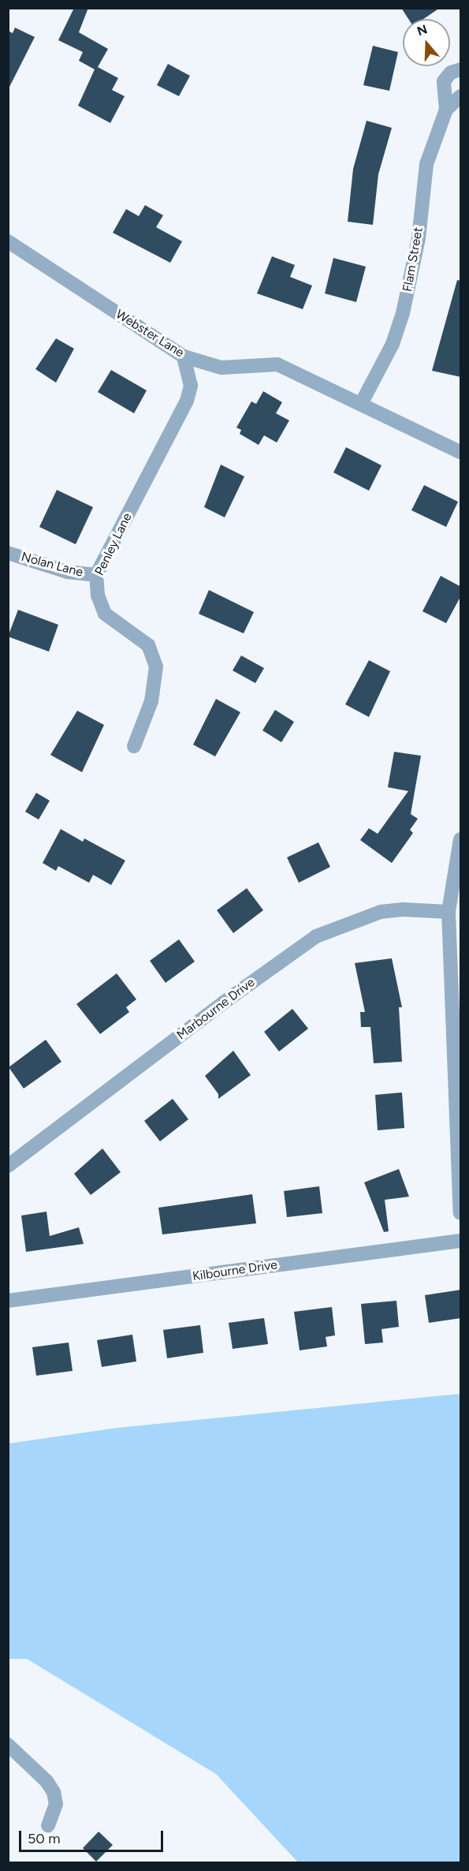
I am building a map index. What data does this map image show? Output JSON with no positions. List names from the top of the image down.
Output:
{
  "streets": {
    "street": [
      "Flam Street",
      "Webster Lane",
      "Penley Lane",
      "Nolan Lane",
      "Marbourne Drive",
      "Kilbourne Drive"
    ]
  },
  "crossings": [
    ["Flam Street", "Webster Lane"],
    ["Webster Lane", "Penley Lane"],
    ["Penley Lane", "Nolan Lane"]
  ],
  "scale_bar": "50 m",
  "north": "top"
}
